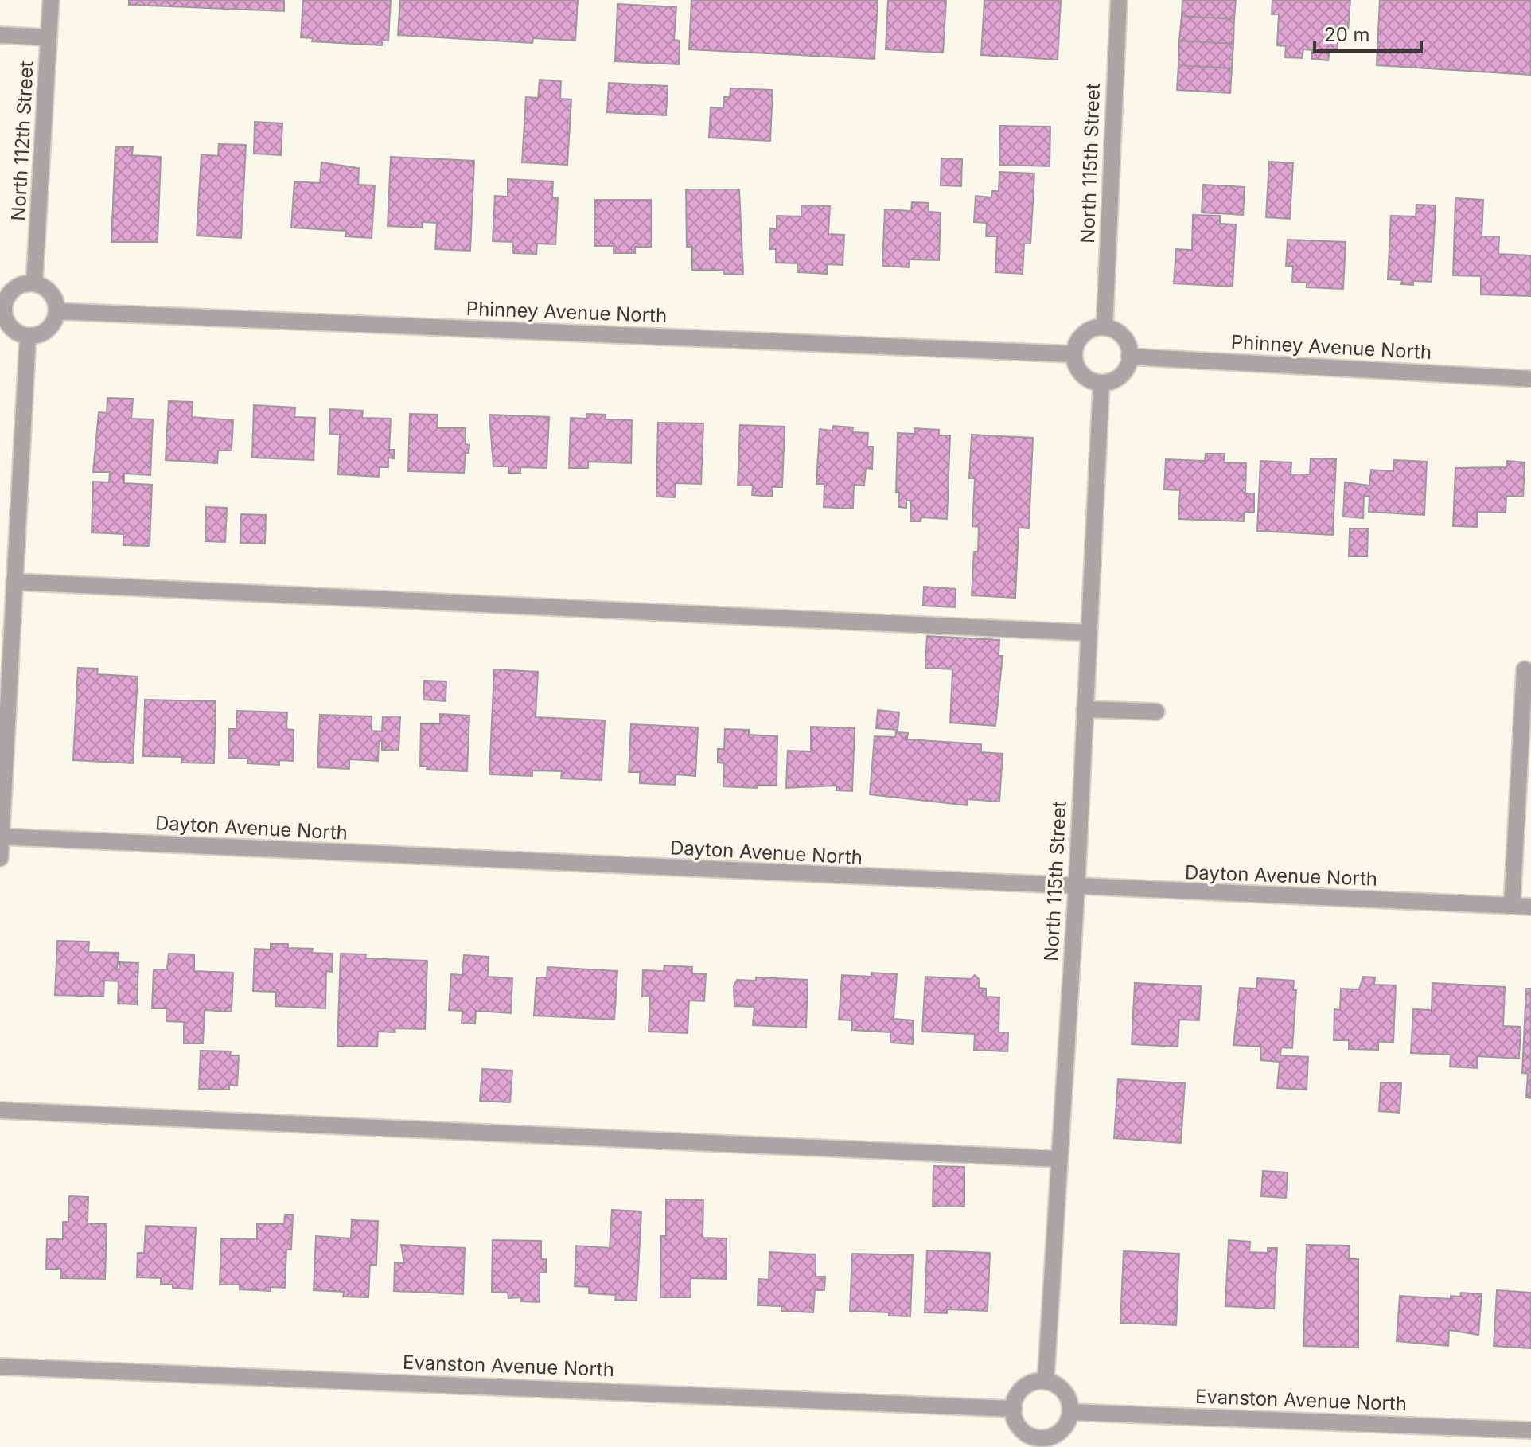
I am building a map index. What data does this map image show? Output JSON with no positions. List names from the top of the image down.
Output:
{
  "streets": {
    "street": [
      "North 112th Street",
      "North 115th Street",
      "Phinney Avenue North",
      "Dayton Avenue North",
      "Evanston Avenue North"
    ]
  },
  "crossings": [
    ["North 112th Street", "Phinney Avenue North"],
    ["North 115th Street", "Phinney Avenue North"],
    ["North 115th Street", "Dayton Avenue North"],
    ["North 115th Street", "Evanston Avenue North"]
  ],
  "scale_bar": "20 m"
}
